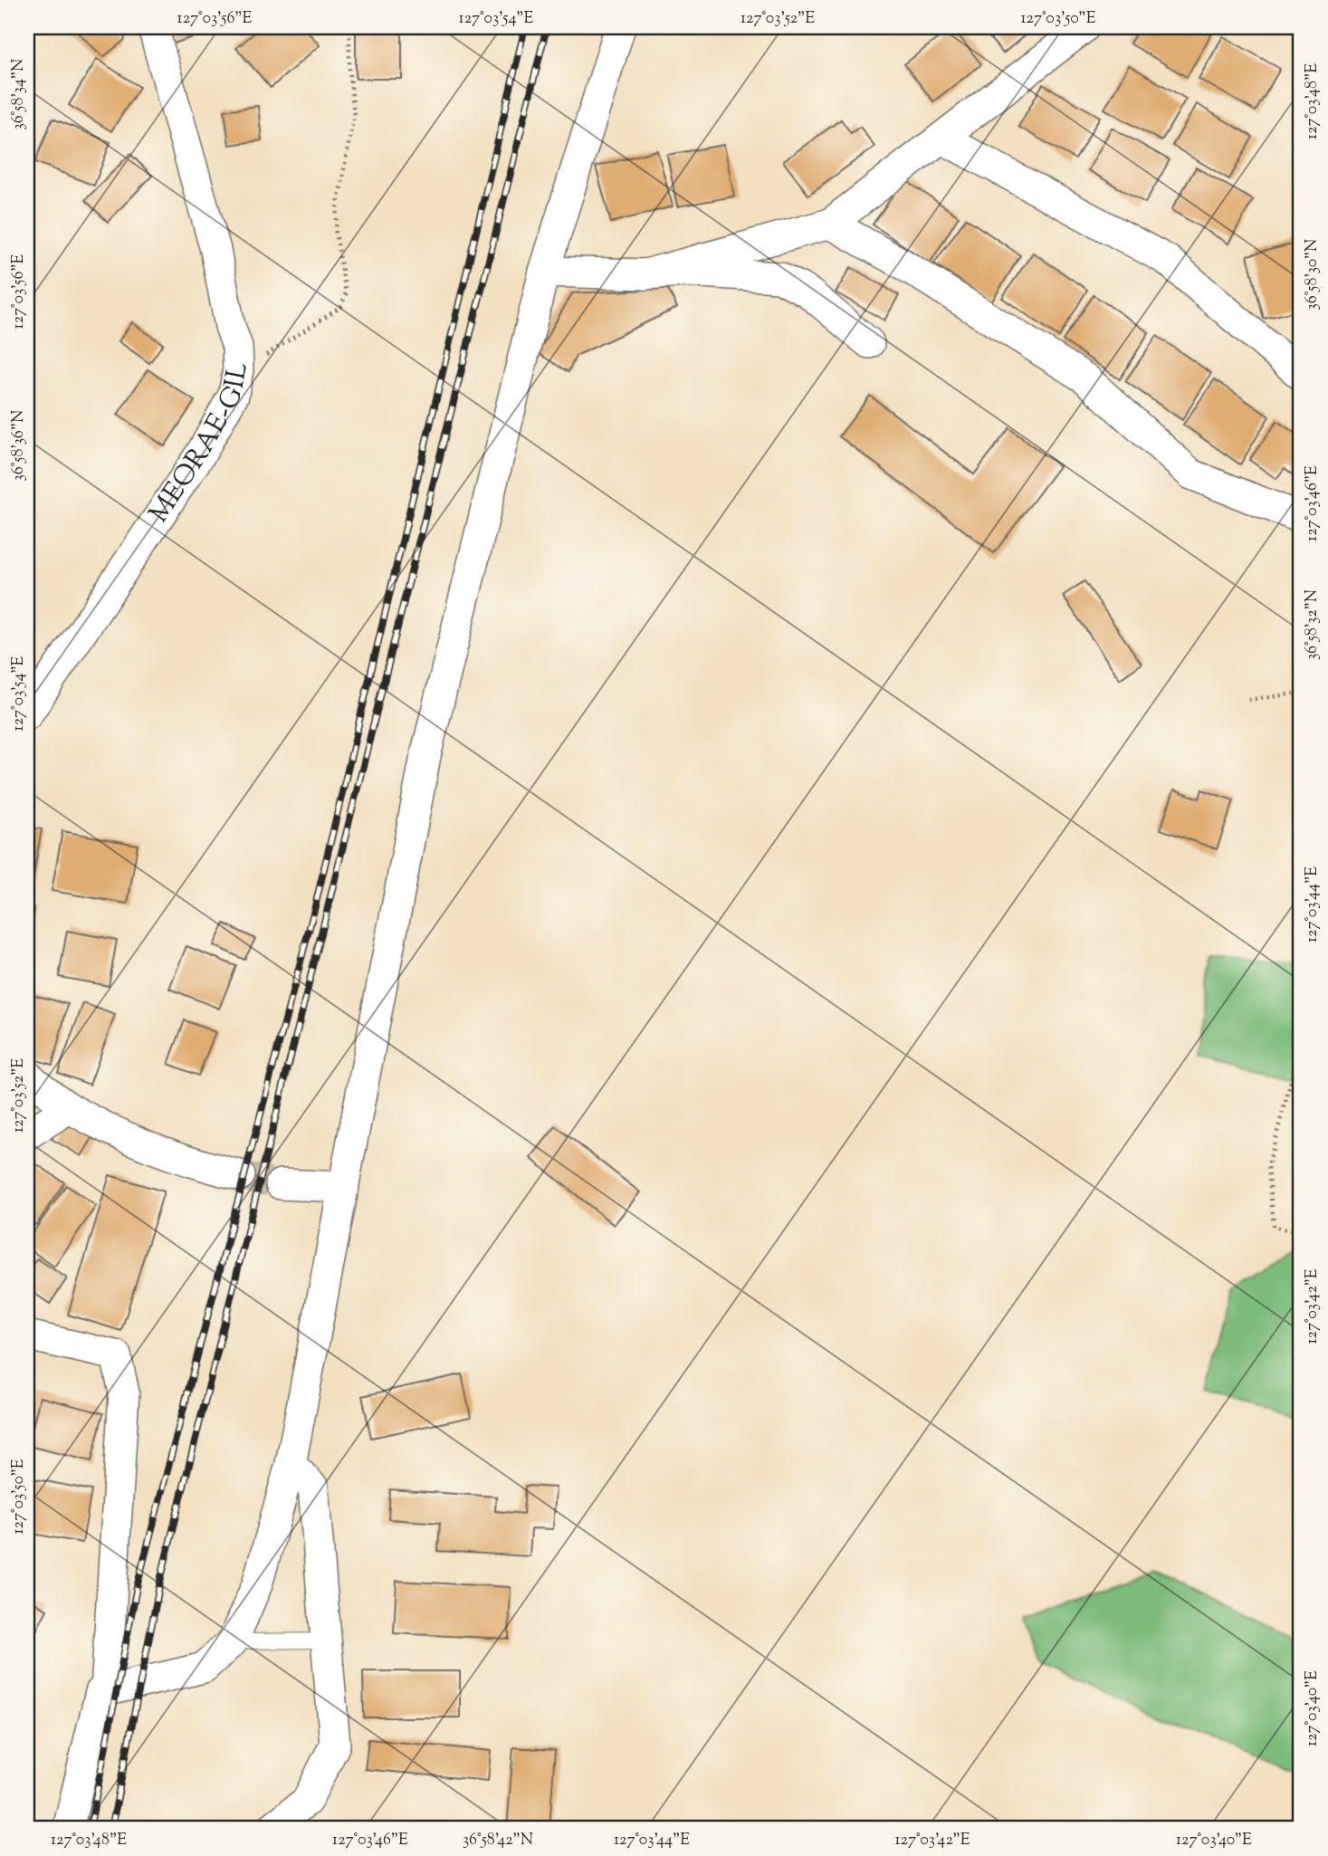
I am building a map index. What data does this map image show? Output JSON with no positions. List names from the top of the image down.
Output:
{
  "streets": {
    "street": ["MEORAE-GIL"]
  },
  "coordinates": [
    "127°03'56\"E",
    "127°03'54\"E",
    "127°03'52\"E",
    "127°03'50\"E",
    "36°58'34\"N",
    "127°03'48\"E",
    "36°58'30\"N",
    "36°58'36\"N",
    "127°03'46\"E",
    "36°58'32\"N",
    "127°03'44\"E",
    "127°03'42\"E",
    "127°03'40\"E",
    "36°58'42\"N"
  ]
}
